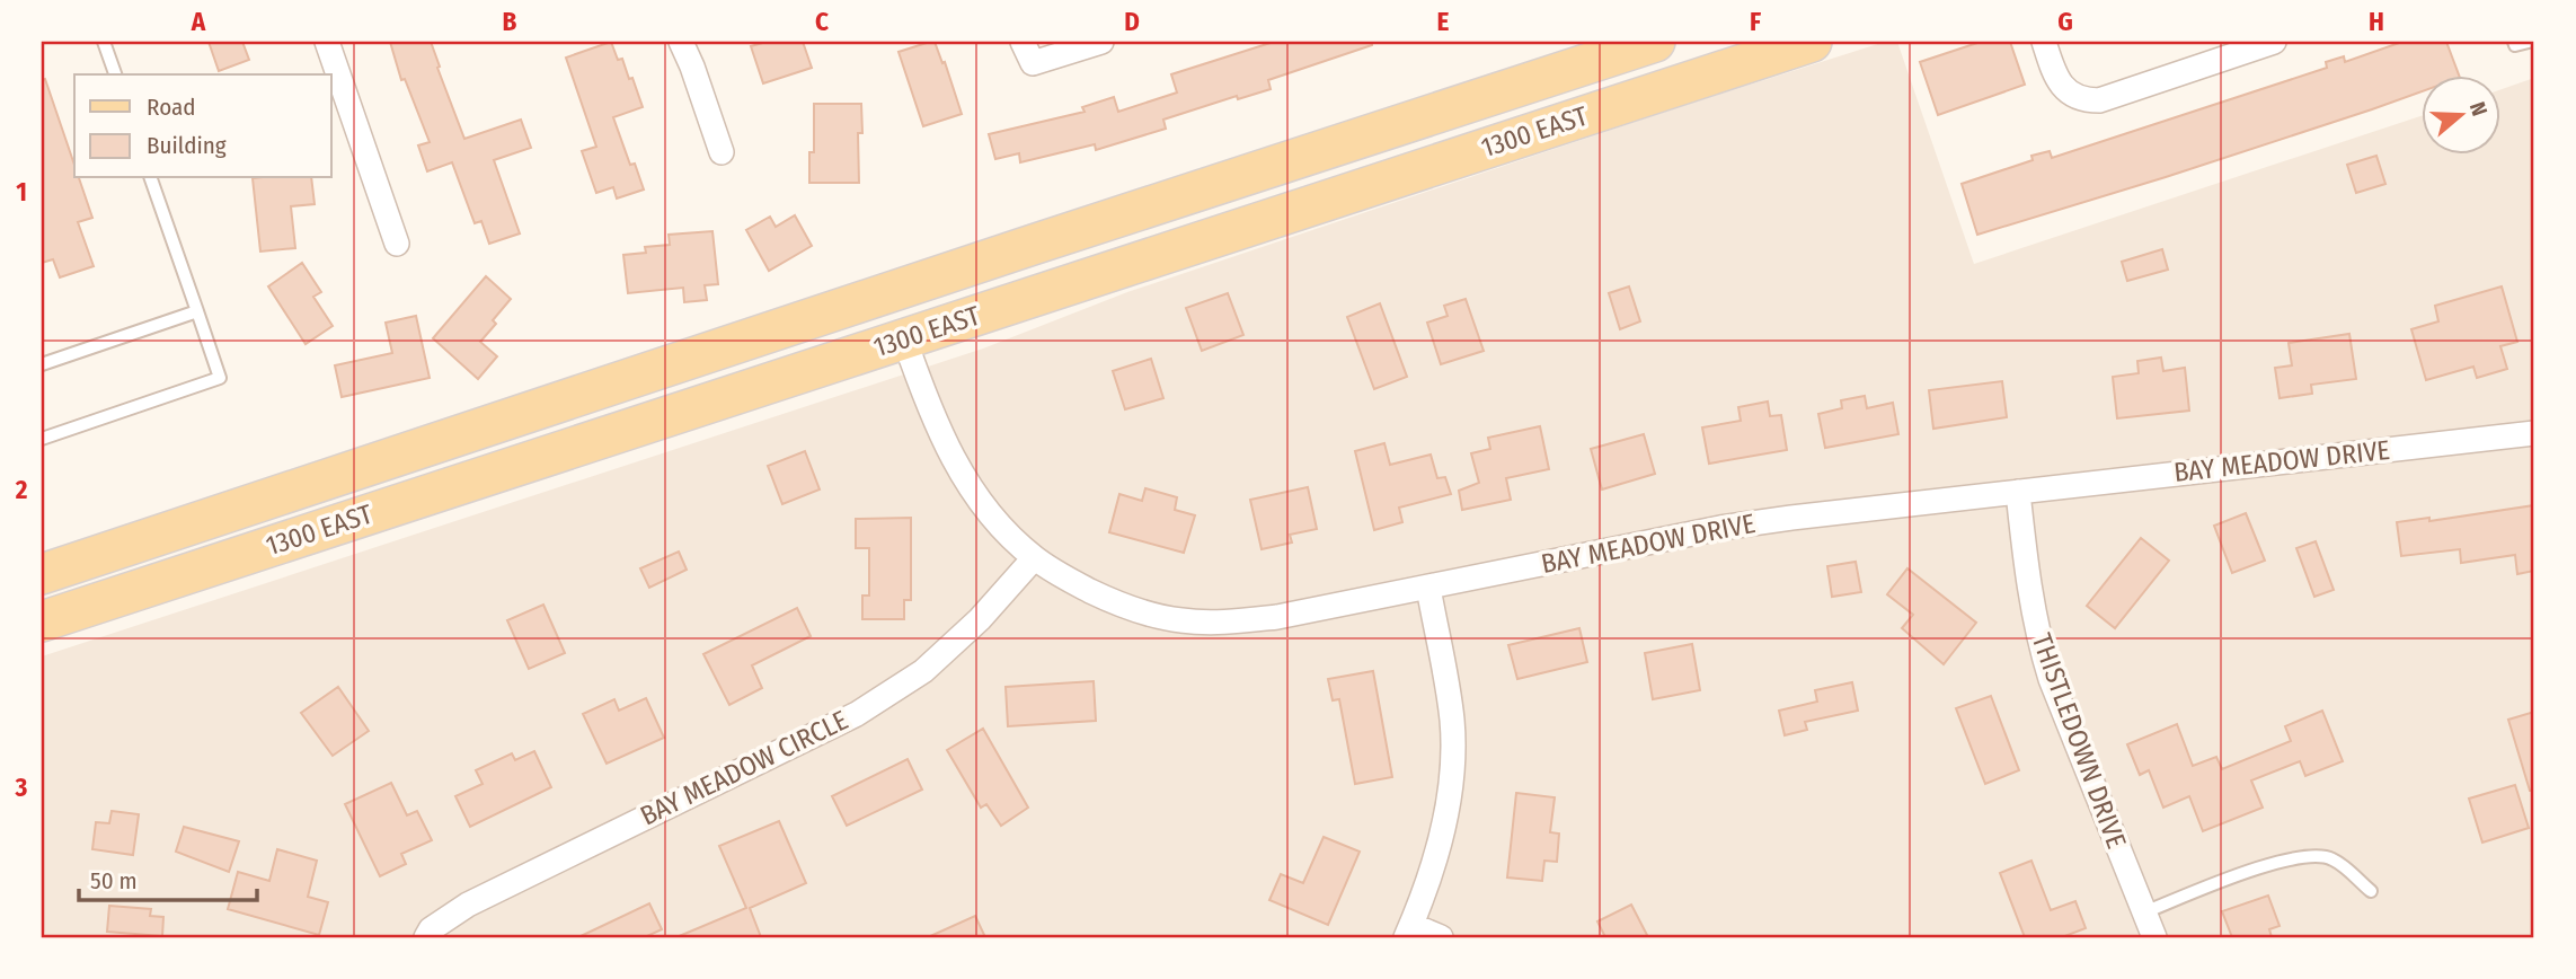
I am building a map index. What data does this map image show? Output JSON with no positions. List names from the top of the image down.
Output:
{
  "streets": {
    "main road": ["1300 EAST"],
    "street": ["BAY MEADOW DRIVE", "THISTLEDOWN DRIVE", "BAY MEADOW CIRCLE"]
  },
  "crossings": [
    ["1300 EAST", "BAY MEADOW DRIVE"],
    ["BAY MEADOW DRIVE", "THISTLEDOWN DRIVE"],
    ["BAY MEADOW DRIVE", "BAY MEADOW CIRCLE"]
  ],
  "legend": ["Road", "Building"],
  "scale_bar": "50 m",
  "north": "right",
  "grid": {
    "columns": [
      "A",
      "B",
      "C",
      "D",
      "E",
      "F",
      "G",
      "H"
    ],
    "rows": ["1", "2", "3"]
  }
}
